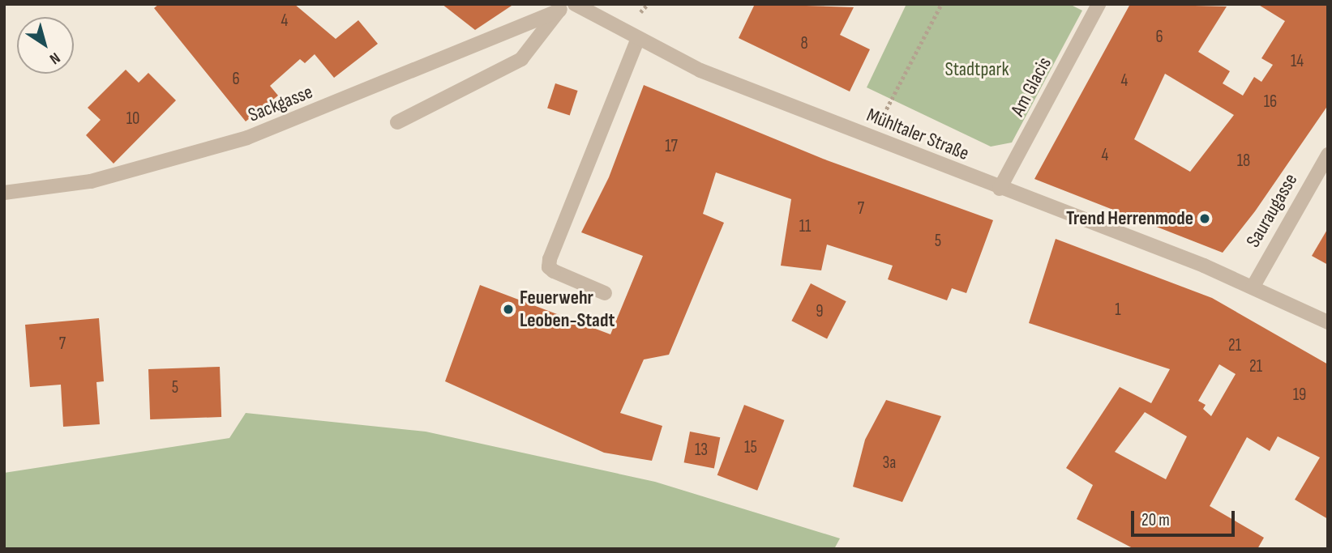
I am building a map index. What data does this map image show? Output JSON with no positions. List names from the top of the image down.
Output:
{
  "streets": {
    "street": [
      "Am Glacis",
      "Sackgasse",
      "Mühltaler Straße",
      "Sauraugasse"
    ]
  },
  "crossings": [
    ["Am Glacis", "Mühltaler Straße"],
    ["Mühltaler Straße", "Sauraugasse"]
  ],
  "parks": ["Stadtpark"],
  "places": ["Trend Herrenmode", "Feuerwehr Leoben-Stadt"],
  "house_numbers": [
    "4",
    "6",
    "8",
    "14",
    "6",
    "4",
    "16",
    "10",
    "17",
    "4",
    "18",
    "7",
    "11",
    "5",
    "1",
    "9",
    "7",
    "21",
    "21",
    "5",
    "19",
    "15",
    "13",
    "3a"
  ],
  "scale_bar": "20 m",
  "north": "bottom right"
}
